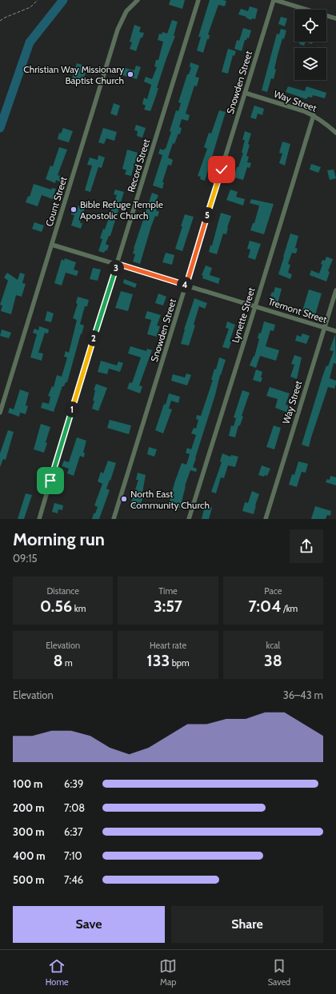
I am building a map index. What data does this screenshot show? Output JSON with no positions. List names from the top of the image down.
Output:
{
  "streets": {
    "street": [
      "Snowden Street",
      "Way Street",
      "Record Street",
      "Count Street",
      "Tremont Street",
      "Lynette Street"
    ]
  },
  "crossings": [
    ["Snowden Street", "Way Street"],
    ["Snowden Street", "Tremont Street"],
    ["Way Street", "Tremont Street"],
    ["Way Street", "Lynette Street"],
    ["Record Street", "Tremont Street"],
    ["Count Street", "Tremont Street"],
    ["Tremont Street", "Lynette Street"]
  ],
  "places": ["Christian Way Missionary Baptist Church", "Bible Refuge Temple Apostolic Church", "North East Community Church"],
  "page": {
    "pins": [
      "5",
      "3",
      "4",
      "2",
      "1"
    ],
    "heading": ["Morning run", "09:15"],
    "stats": [
      ["Distance", "0.56 km"],
      ["Time", "3:57"],
      ["Pace", "7:04 /km"],
      ["Elevation", "8 m"],
      ["Heart rate", "133 bpm"],
      ["kcal", "38"]
    ],
    "chart": ["Elevation", "36–43 m"],
    "list": [
      {
        "name": "100 m",
        "note": "6:39"
      },
      {
        "name": "200 m",
        "note": "7:08"
      },
      {
        "name": "300 m",
        "note": "6:37"
      },
      {
        "name": "400 m",
        "note": "7:10"
      },
      {
        "name": "500 m",
        "note": "7:46"
      }
    ],
    "buttons": ["Save", "Share"],
    "tabs": ["Home", "Map", "Saved"]
  }
}
